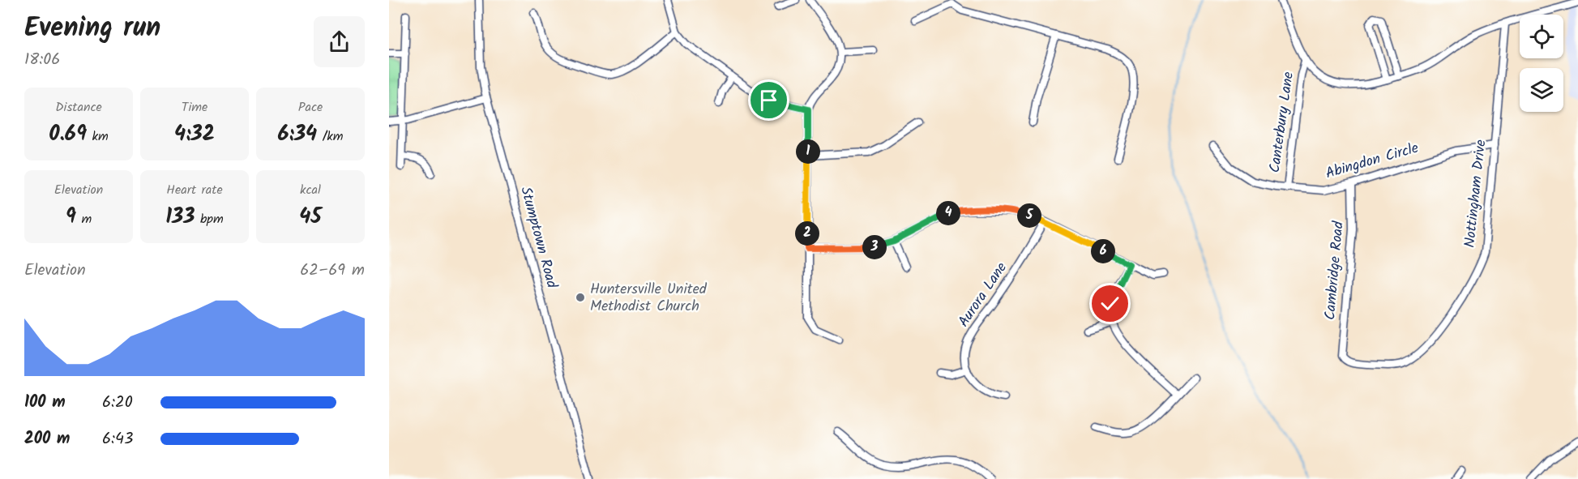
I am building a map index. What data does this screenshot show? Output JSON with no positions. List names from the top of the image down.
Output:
{
  "streets": {
    "street": [
      "Canterbury Lane",
      "Abingdon Circle",
      "Nottingham Drive",
      "Stumptown Road",
      "Cambridge Road",
      "Aurora Lane"
    ]
  },
  "crossings": [
    ["Canterbury Lane", "Abingdon Circle"],
    ["Abingdon Circle", "Nottingham Drive"],
    ["Abingdon Circle", "Cambridge Road"],
    ["Nottingham Drive", "Cambridge Road"]
  ],
  "places": ["Huntersville United Methodist Church"],
  "page": {
    "heading": ["Evening run", "18:06"],
    "stats": [
      ["Distance", "0.69 km"],
      ["Time", "4:32"],
      ["Pace", "6:34 /km"],
      ["Elevation", "9 m"],
      ["Heart rate", "133 bpm"],
      ["kcal", "45"]
    ],
    "pins": [
      "1",
      "4",
      "5",
      "2",
      "3",
      "6"
    ],
    "chart": ["Elevation", "62–69 m"],
    "list": [
      {
        "name": "100 m",
        "note": "6:20"
      },
      {
        "name": "200 m",
        "note": "6:43"
      }
    ]
  }
}
